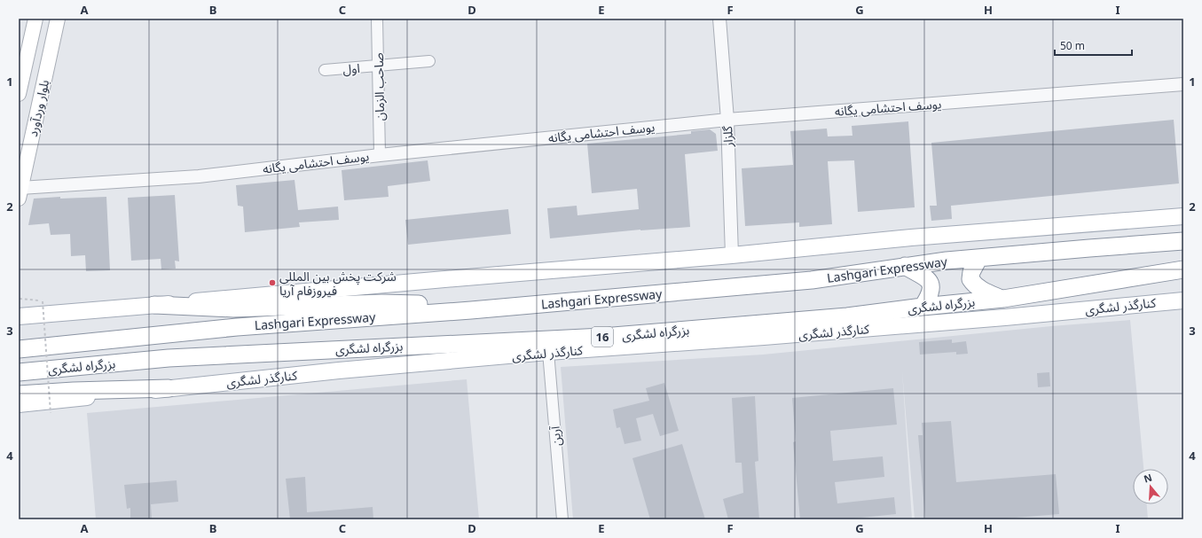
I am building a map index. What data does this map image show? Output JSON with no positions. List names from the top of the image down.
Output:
{
  "streets": {
    "highway": ["Lashgari Expressway", "بزرگراه لشگری", "16"],
    "main road": ["بلوار وردآورد", "کنارگذر لشگری"],
    "street": [
      "اول",
      "صاحب الزمان",
      "یوسف احتشامی یگانه",
      "گلزار",
      "آرین"
    ]
  },
  "crossings": [
    ["اول", "صاحب الزمان"],
    ["صاحب الزمان", "یوسف احتشامی یگانه"],
    ["یوسف احتشامی یگانه", "بلوار وردآورد"],
    ["یوسف احتشامی یگانه", "گلزار"],
    ["کنارگذر لشگری", "آرین"]
  ],
  "places": ["شرکت پخش بین المللی فیروزفام آریا"],
  "scale_bar": "50 m",
  "north": "top",
  "grid": {
    "columns": [
      "A",
      "B",
      "C",
      "D",
      "E",
      "F",
      "G",
      "H",
      "I"
    ],
    "rows": [
      "1",
      "2",
      "3",
      "4"
    ]
  }
}
